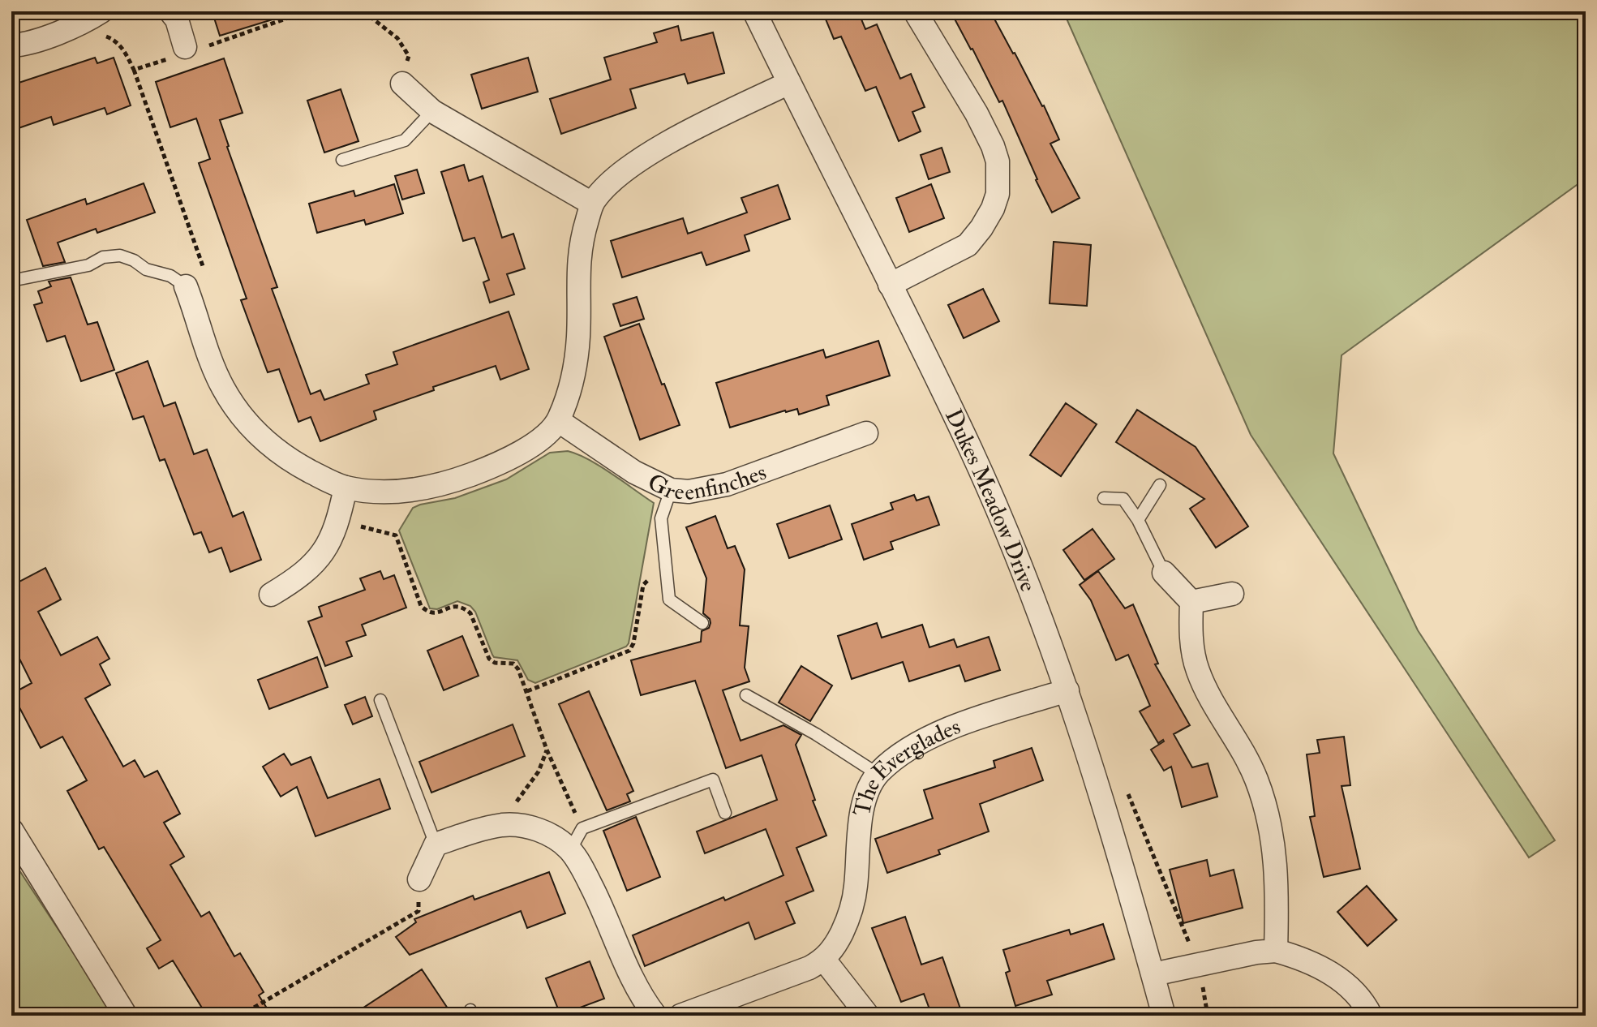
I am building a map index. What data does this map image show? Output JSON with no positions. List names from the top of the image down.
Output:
{
  "streets": {
    "street": ["Greenfinches", "Dukes Meadow Drive", "The Everglades"]
  },
  "crossings": [
    ["Dukes Meadow Drive", "The Everglades"]
  ]
}
